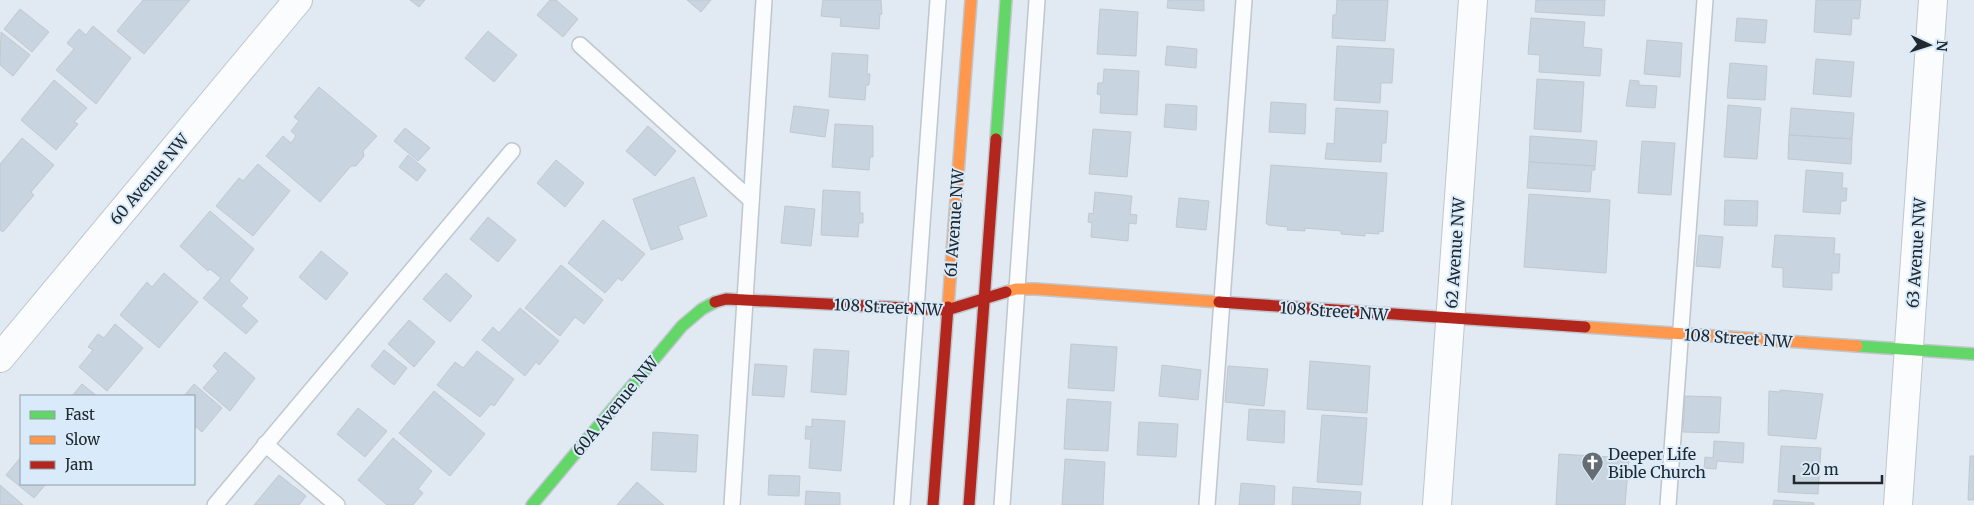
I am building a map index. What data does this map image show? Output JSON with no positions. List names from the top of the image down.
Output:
{
  "streets": {
    "street": [
      "60 Avenue NW",
      "61 Avenue NW",
      "62 Avenue NW",
      "63 Avenue NW",
      "108 Street NW",
      "60A Avenue NW"
    ]
  },
  "crossings": [
    ["61 Avenue NW", "108 Street NW"],
    ["62 Avenue NW", "108 Street NW"],
    ["63 Avenue NW", "108 Street NW"],
    ["108 Street NW", "60A Avenue NW"]
  ],
  "places": {
    "church": ["Deeper Life Bible Church"]
  },
  "legend": ["Fast", "Slow", "Jam"],
  "scale_bar": "20 m",
  "north": "right"
}
